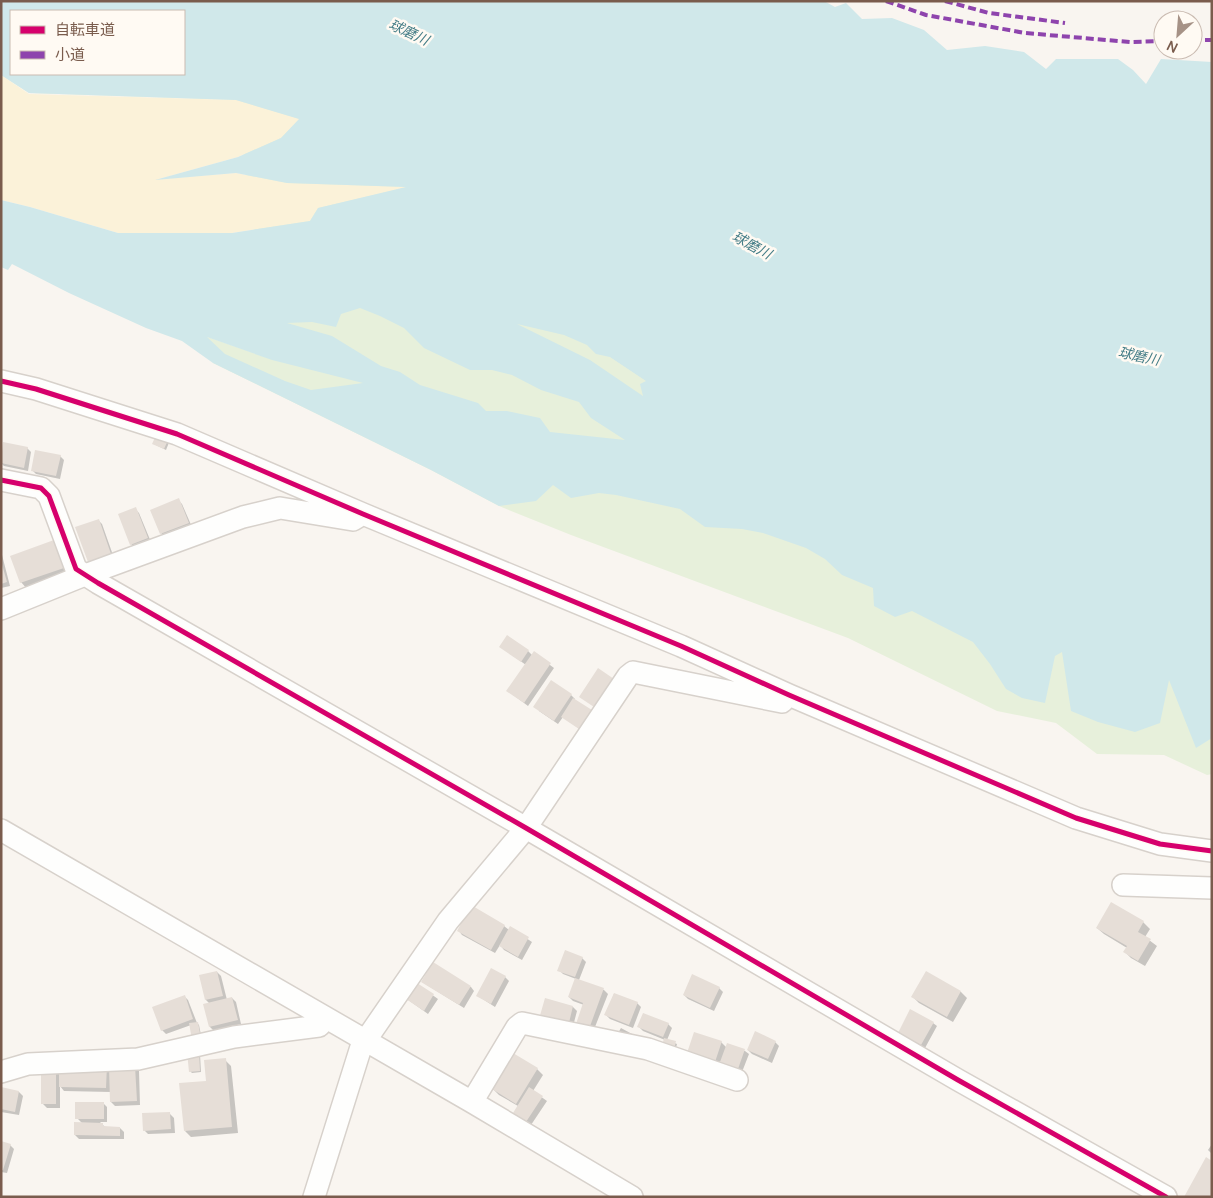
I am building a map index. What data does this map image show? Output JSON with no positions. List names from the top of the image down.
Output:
{
  "water": ["球磨川"],
  "legend": ["自転車道", "小道"],
  "north": "bottom left"
}
